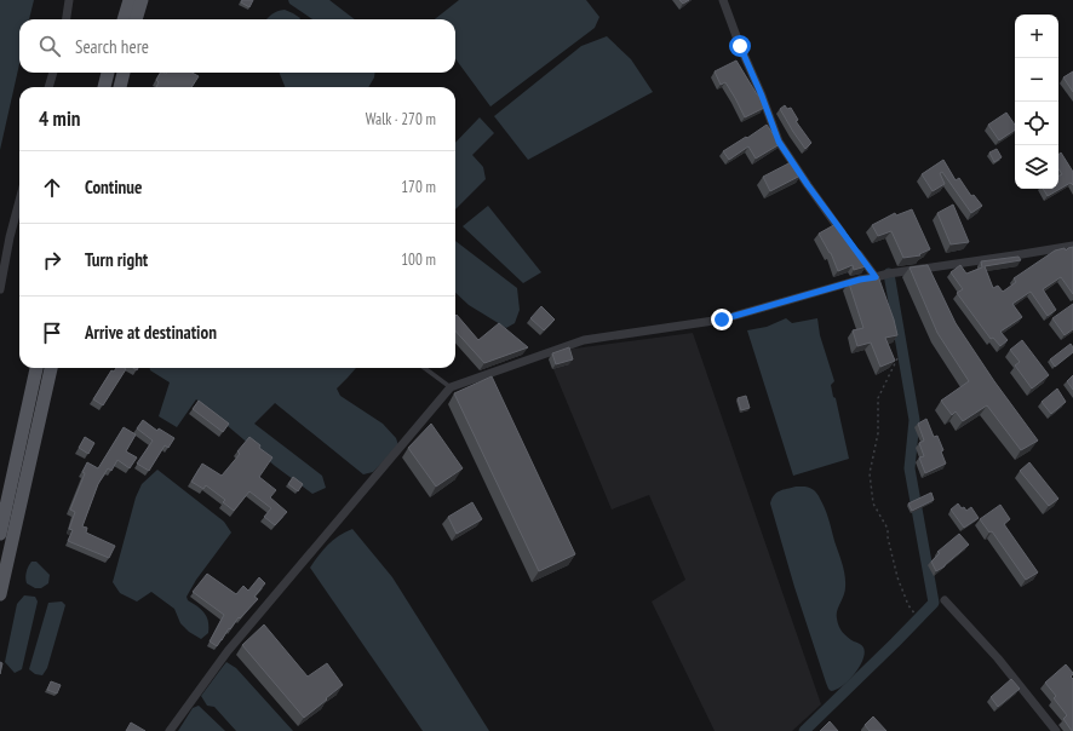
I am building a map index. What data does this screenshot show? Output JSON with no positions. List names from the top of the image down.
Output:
{
  "page": {
    "map_buttons": ["+", "−"],
    "search": "Search here",
    "heading": ["4 min", "Walk · 270 m"],
    "list": [
      ["Continue", "170 m"],
      ["Turn right", "100 m"],
      "Arrive at destination"
    ]
  }
}
